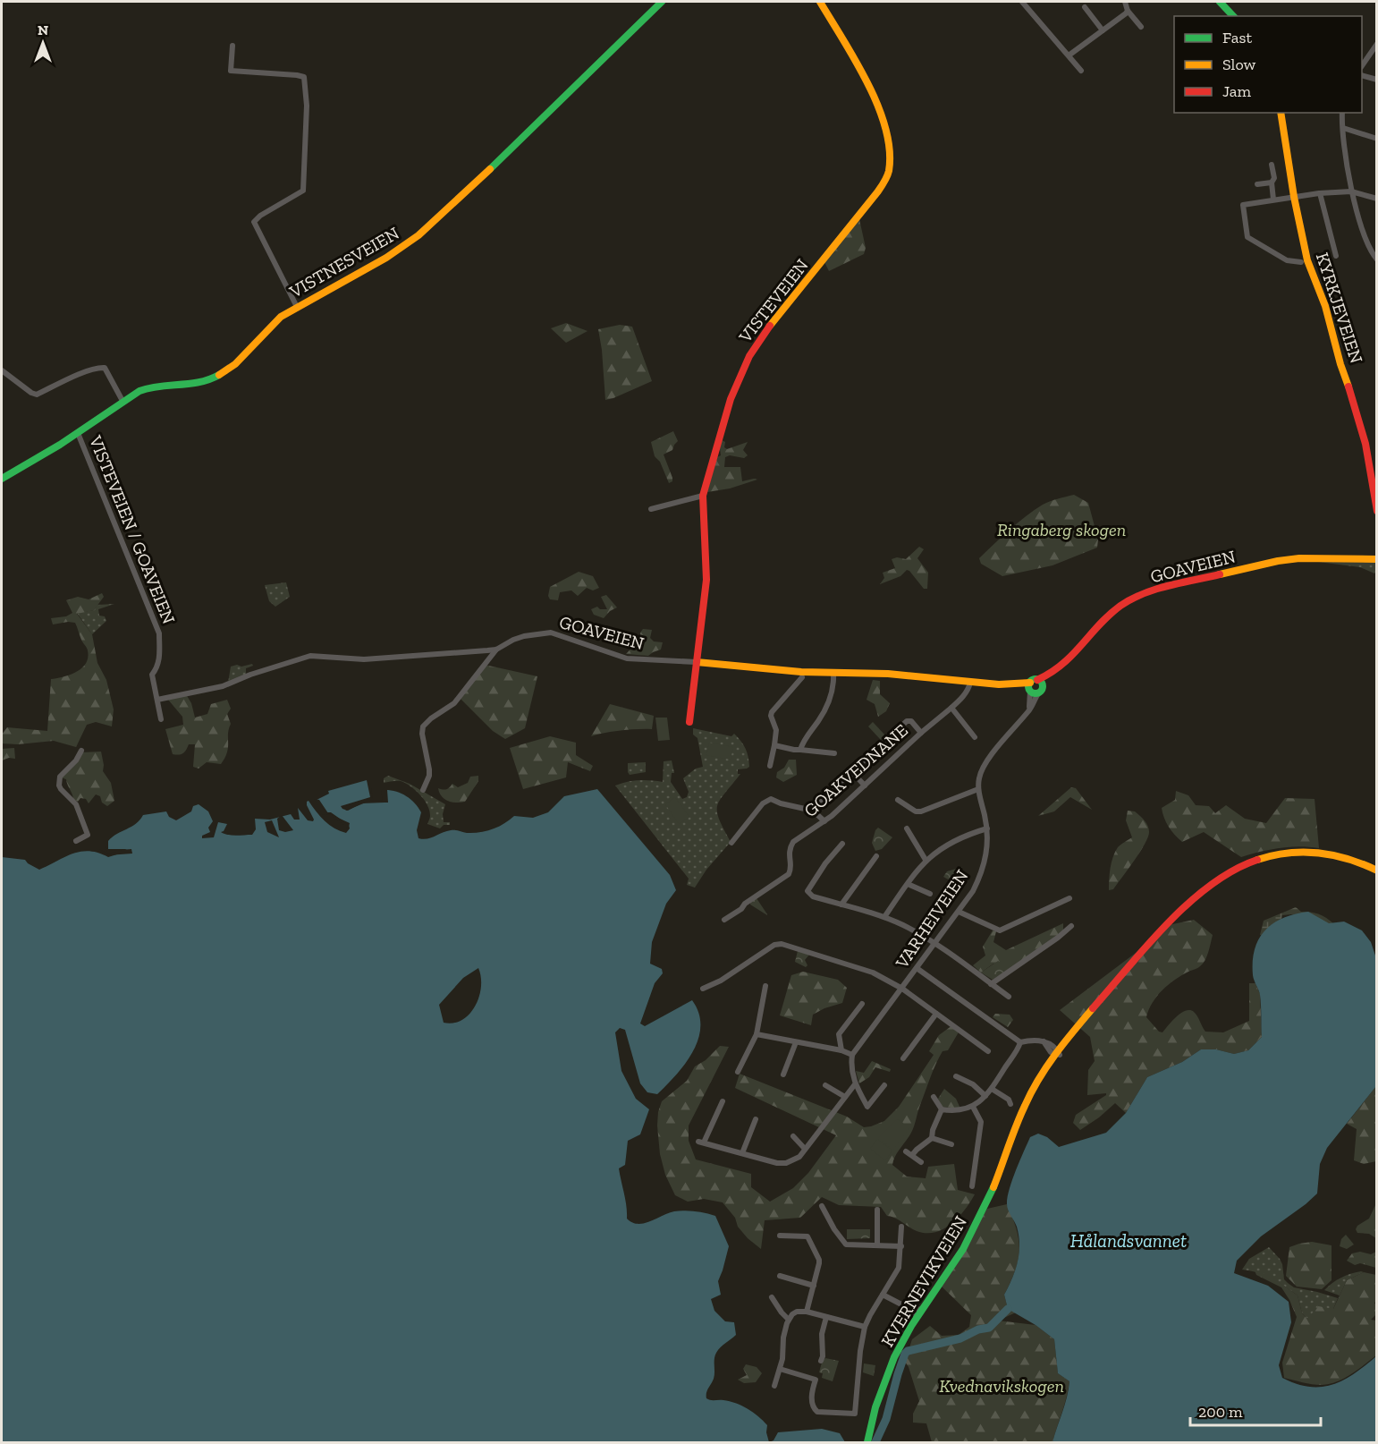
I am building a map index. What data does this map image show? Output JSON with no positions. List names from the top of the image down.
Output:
{
  "streets": {
    "main road": [
      "VISTNESVEIEN",
      "VISTEVEIEN",
      "KYRKJEVEIEN",
      "GOAVEIEN",
      "KVERNEVIKVEIEN"
    ],
    "street": ["VISTEVEIEN / GOAVEIEN", "GOAKVEDNANE", "VARHEIVEIEN"]
  },
  "crossings": [
    ["VISTNESVEIEN", "VISTEVEIEN / GOAVEIEN"],
    ["VISTEVEIEN", "GOAVEIEN"],
    ["VISTEVEIEN / GOAVEIEN", "GOAVEIEN"],
    ["GOAVEIEN", "GOAKVEDNANE"],
    ["GOAVEIEN", "VARHEIVEIEN"]
  ],
  "water": ["Hålandsvannet"],
  "parks": ["Ringaberg skogen", "Kvednavikskogen"],
  "legend": ["Fast", "Slow", "Jam"],
  "scale_bar": "200 m",
  "north": "top"
}
